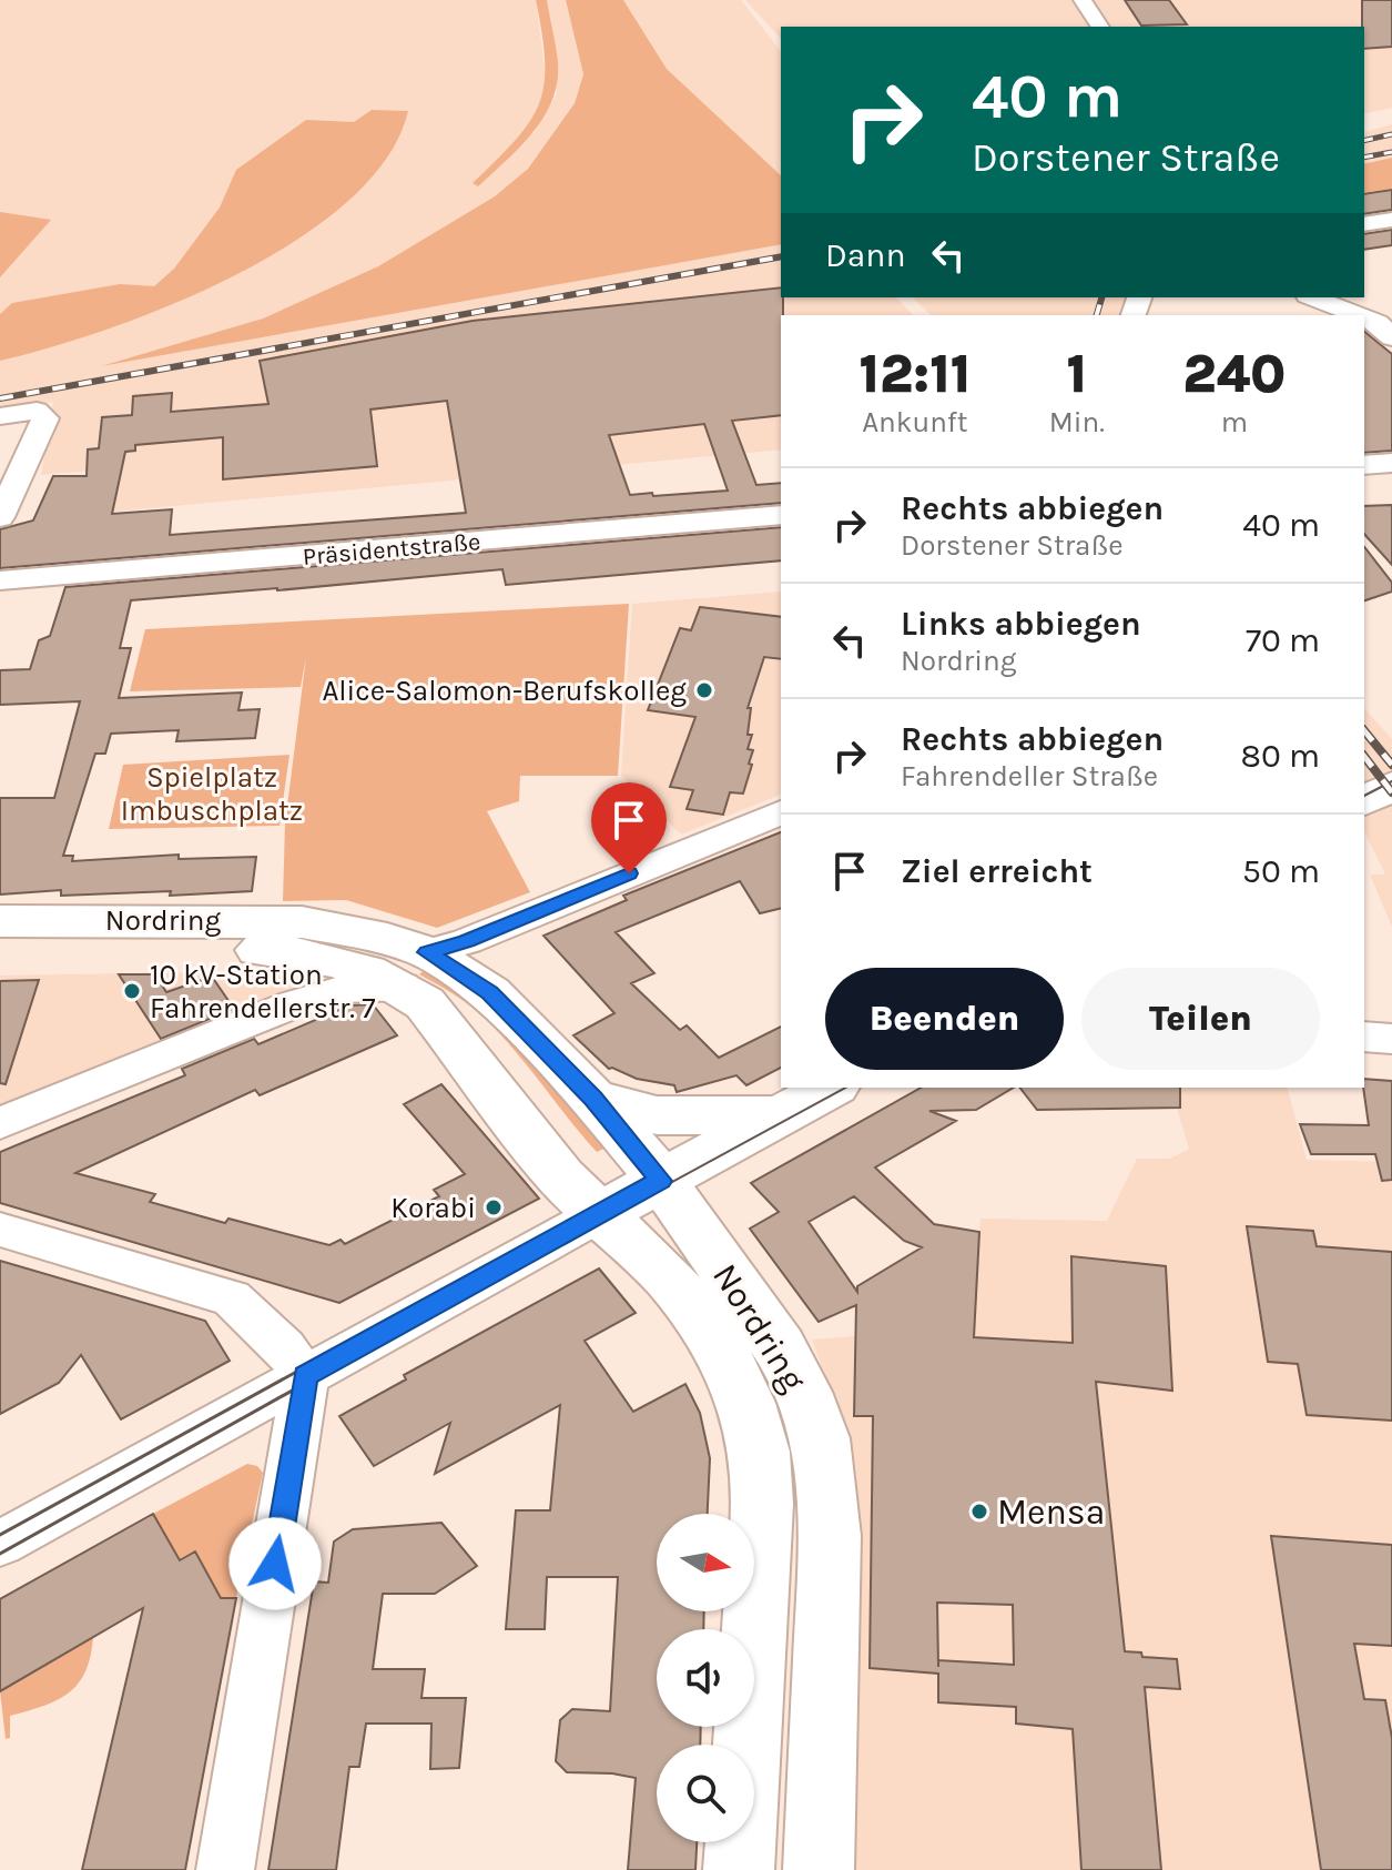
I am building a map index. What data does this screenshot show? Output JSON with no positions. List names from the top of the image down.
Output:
{
  "streets": {
    "main road": ["Nordring"],
    "street": ["Präsidentstraße"]
  },
  "parks": ["Spielplatz Imbuschplatz"],
  "places": [
    "Alice-Salomon-Berufskolleg",
    "10 kV-Station Fahrendellerstr. 7",
    "Korabi",
    "Mensa"
  ],
  "north": "right",
  "page": {
    "turn": ["40 m", "Dorstener Straße"],
    "then": "Dann",
    "eta": [
      "12:11",
      "Ankunft",
      "1",
      "Min.",
      "240",
      "m"
    ],
    "list": [
      {
        "name": "Rechts abbiegen",
        "note": "Dorstener Straße",
        "value": "40 m"
      },
      {
        "name": "Links abbiegen",
        "note": "Nordring",
        "value": "70 m"
      },
      {
        "name": "Rechts abbiegen",
        "note": "Fahrendeller Straße",
        "value": "80 m"
      },
      {
        "name": "Ziel erreicht",
        "value": "50 m"
      }
    ],
    "buttons": ["Beenden", "Teilen"]
  }
}
